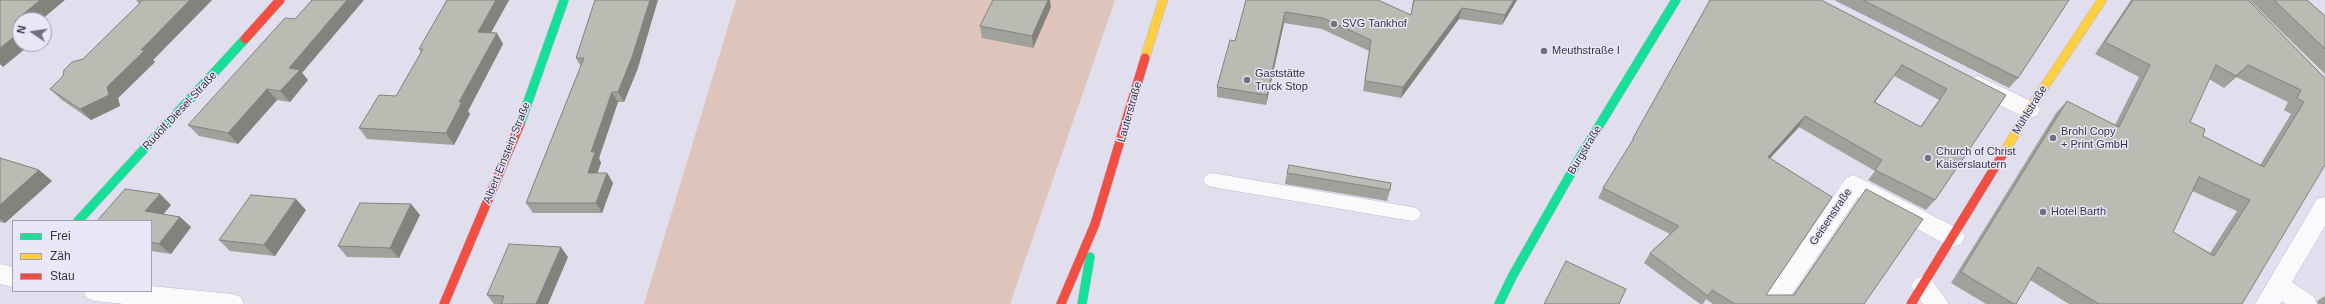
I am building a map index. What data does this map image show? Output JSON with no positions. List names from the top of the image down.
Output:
{
  "streets": {
    "street": [
      "Mühlstraße",
      "Rudolf-Diesel-Straße",
      "Lauterstraße",
      "Burgstraße",
      "Albert-Einstein-Straße",
      "Geisenstraße"
    ]
  },
  "crossings": [
    ["Mühlstraße", "Geisenstraße"]
  ],
  "places": [
    "SVG Tankhof",
    "Meuthstraße I",
    "Gaststätte Truck Stop",
    "Brohl Copy + Print GmbH",
    "Church of Christ Kaiserslautern",
    "Hotel Barth"
  ],
  "legend": ["Frei", "Zäh", "Stau"],
  "north": "left"
}
